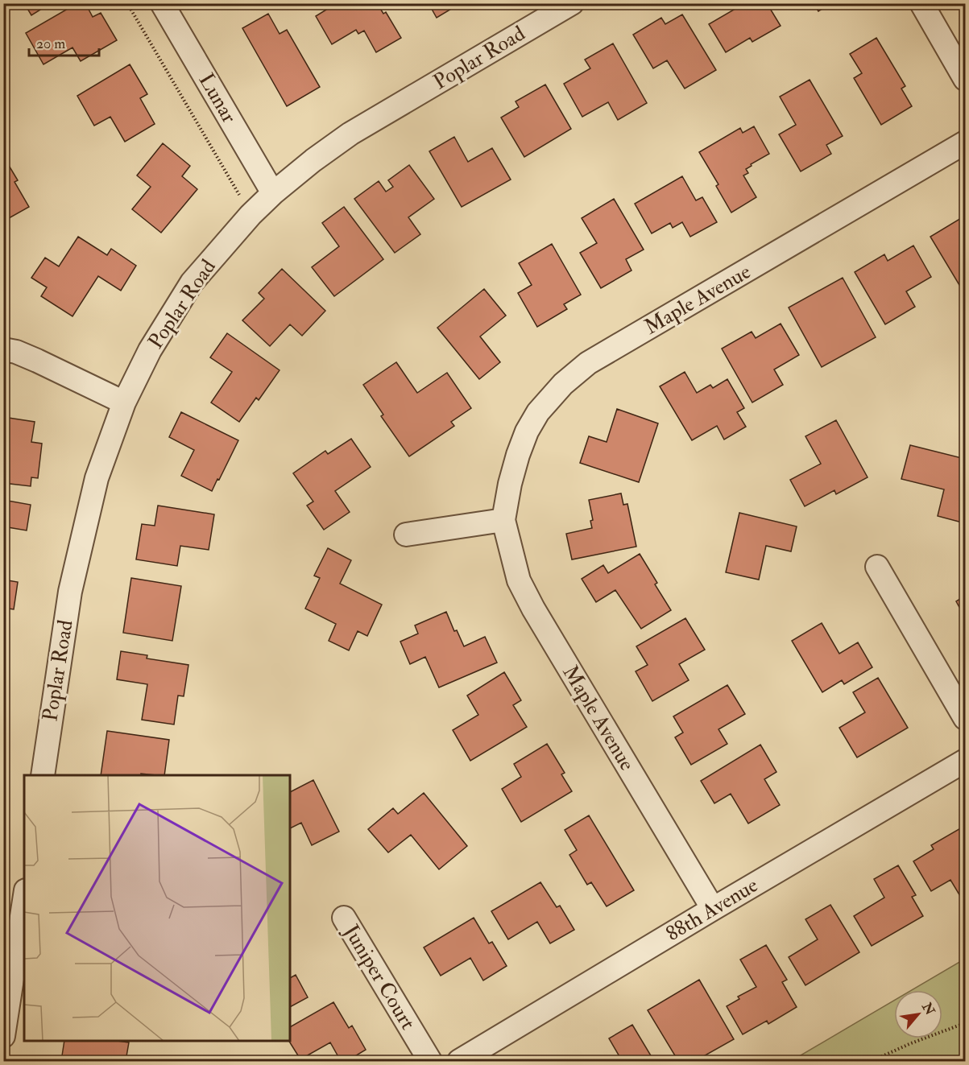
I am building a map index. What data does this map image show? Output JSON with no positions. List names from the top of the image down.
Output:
{
  "streets": {
    "street": [
      "Poplar Road",
      "Lunar",
      "Maple Avenue",
      "88th Avenue",
      "Juniper Court"
    ]
  },
  "crossings": [
    ["Poplar Road", "Lunar"],
    ["Maple Avenue", "88th Avenue"]
  ],
  "scale_bar": "20 m",
  "north": "top right"
}
